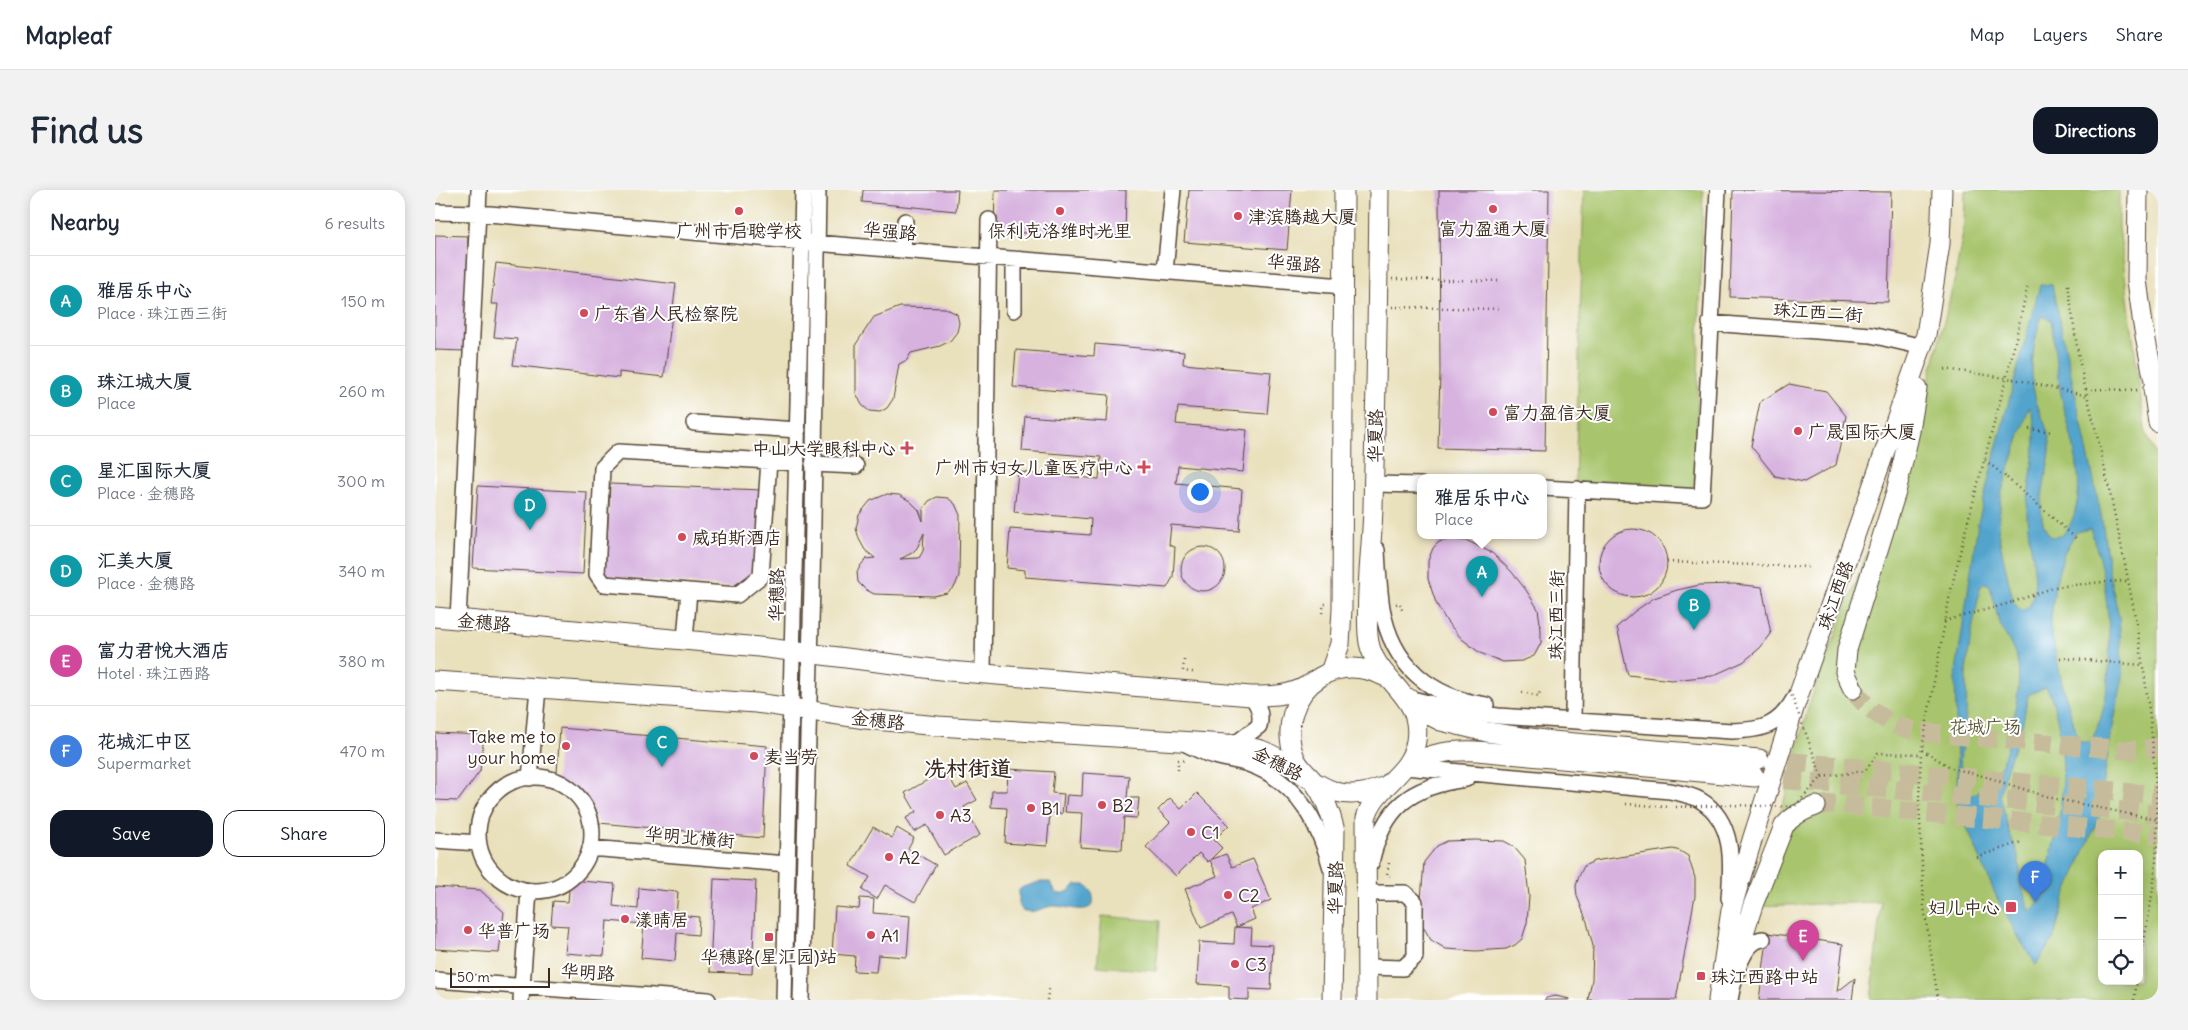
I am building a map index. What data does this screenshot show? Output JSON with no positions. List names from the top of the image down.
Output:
{
  "streets": {
    "main road": ["华夏路", "珠江西路", "金穗路"],
    "street": [
      "华强路",
      "珠江西二街",
      "华穗路",
      "珠江西三街",
      "华明北橫街",
      "华明路"
    ]
  },
  "crossings": [
    ["华强路", "华夏路"],
    ["华强路", "华穗路"],
    ["珠江西二街", "珠江西路"],
    ["华夏路", "金穗路"],
    ["华穗路", "金穗路"],
    ["华穗路", "华明北橫街"]
  ],
  "districts": ["冼村街道"],
  "parks": ["花城广场"],
  "places": {
    "other": [
      "富力盈通大厦",
      "广州市启聪学校",
      "保利克洛维时光里",
      "津滨腾越大厦",
      "广东省人民检察院",
      "富力盈信大厦",
      "广晟国际大厦",
      "威珀斯酒店",
      "Take me to your home",
      "麦当劳",
      "B2",
      "B1",
      "A3",
      "C1",
      "A2",
      "C2",
      "漾晴居",
      "华普广场",
      "A1",
      "C3"
    ],
    "health": ["中山大学眼科中心", "广州市妇女儿童医疗中心"],
    "transit": ["妇儿中心", "华穗路(星汇园)站", "珠江西路中站"]
  },
  "scale_bar": "50 m",
  "page": {
    "header": "Mapleaf",
    "nav": ["Map", "Layers", "Share"],
    "buttons": [
      "Directions",
      ["Save", "Share"]
    ],
    "title": "Find us",
    "heading": ["Nearby", "6 results"],
    "list": [
      {
        "mark": "A",
        "name": "雅居乐中心",
        "note": "Place · 珠江西三街",
        "value": "150 m"
      },
      {
        "mark": "B",
        "name": "珠江城大厦",
        "note": "Place",
        "value": "260 m"
      },
      {
        "mark": "C",
        "name": "星汇国际大厦",
        "note": "Place · 金穗路",
        "value": "300 m"
      },
      {
        "mark": "D",
        "name": "汇美大厦",
        "note": "Place · 金穗路",
        "value": "340 m"
      },
      {
        "mark": "E",
        "name": "富力君悦大酒店",
        "note": "Hotel · 珠江西路",
        "value": "380 m"
      },
      {
        "mark": "F",
        "name": "花城汇中区",
        "note": "Supermarket",
        "value": "470 m"
      }
    ],
    "popup": ["雅居乐中心", "Place"],
    "pins": [
      "D",
      "A",
      "B",
      "C",
      "F",
      "E"
    ],
    "map_buttons": ["+", "−"],
    "scale": "50 m"
  }
}
